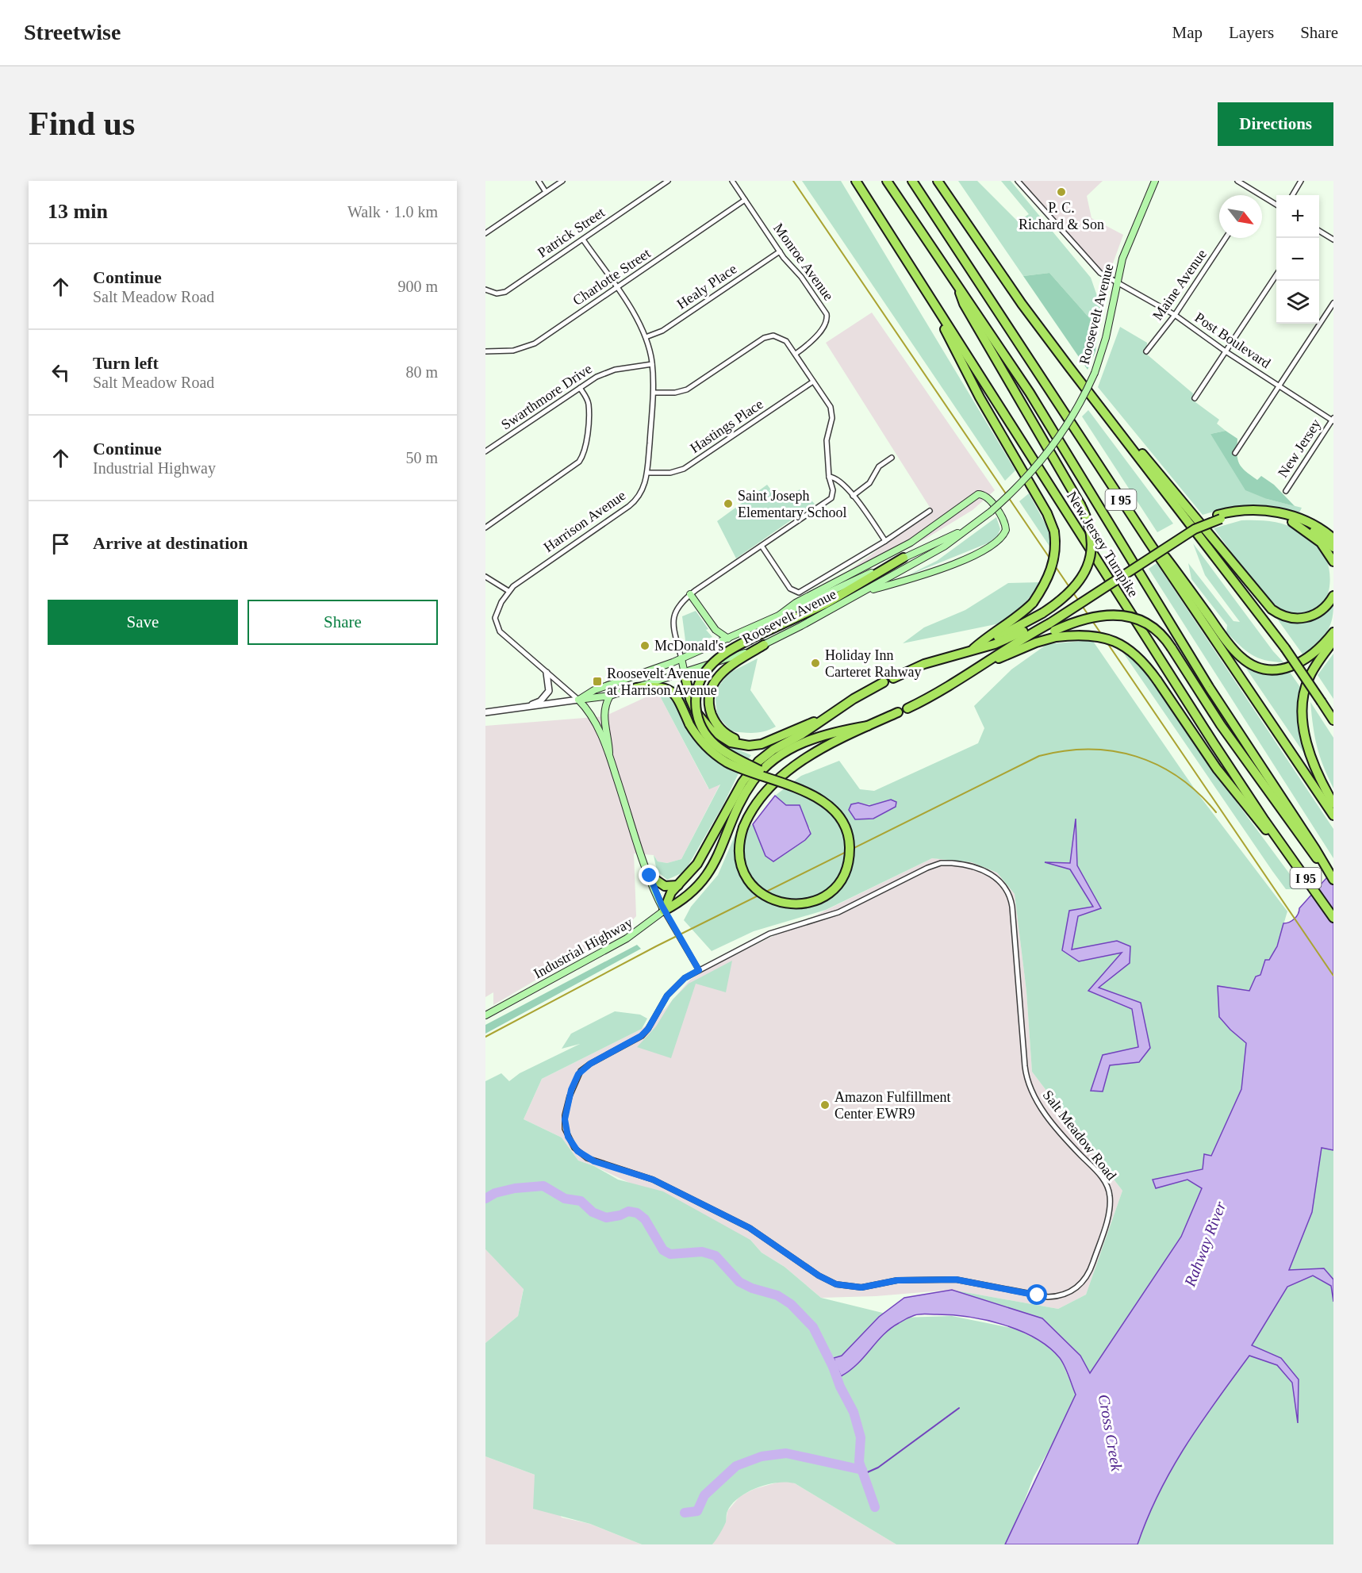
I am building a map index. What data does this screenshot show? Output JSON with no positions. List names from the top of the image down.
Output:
{
  "streets": {
    "highway": ["I 95", "New Jersey Turnpike"],
    "main road": ["Roosevelt Avenue", "Industrial Highway"],
    "street": [
      "Patrick Street",
      "Monroe Avenue",
      "Charlotte Street",
      "Maine Avenue",
      "Healy Place",
      "Post Boulevard",
      "Swarthmore Drive",
      "Hastings Place",
      "New Jersey",
      "Harrison Avenue",
      "Salt Meadow Road"
    ]
  },
  "crossings": [
    ["Patrick Street", "Harrison Avenue"],
    ["Monroe Avenue", "Charlotte Street"],
    ["Monroe Avenue", "Healy Place"],
    ["Charlotte Street", "Harrison Avenue"],
    ["Maine Avenue", "Post Boulevard"],
    ["Healy Place", "Harrison Avenue"],
    ["Roosevelt Avenue", "Post Boulevard"],
    ["Roosevelt Avenue", "Harrison Avenue"],
    ["Post Boulevard", "New Jersey"],
    ["Swarthmore Drive", "Harrison Avenue"],
    ["Hastings Place", "Harrison Avenue"],
    ["I 95", "New Jersey Turnpike"]
  ],
  "water": ["Rahway River", "Cross Creek"],
  "places": {
    "other": [
      "P. C. Richard & Son",
      "Saint Joseph Elementary School",
      "McDonald's",
      "Holiday Inn Carteret Rahway",
      "Amazon Fulfillment Center EWR9"
    ],
    "transit": ["Roosevelt Avenue at Harrison Avenue"]
  },
  "north": "bottom right",
  "page": {
    "header": "Streetwise",
    "nav": ["Map", "Layers", "Share"],
    "buttons": [
      "Directions",
      ["Save", "Share"]
    ],
    "title": "Find us",
    "heading": ["13 min", "Walk · 1.0 km"],
    "map_buttons": ["+", "−"],
    "list": [
      ["Continue", "Salt Meadow Road", "900 m"],
      ["Turn left", "Salt Meadow Road", "80 m"],
      ["Continue", "Industrial Highway", "50 m"],
      "Arrive at destination"
    ]
  }
}
